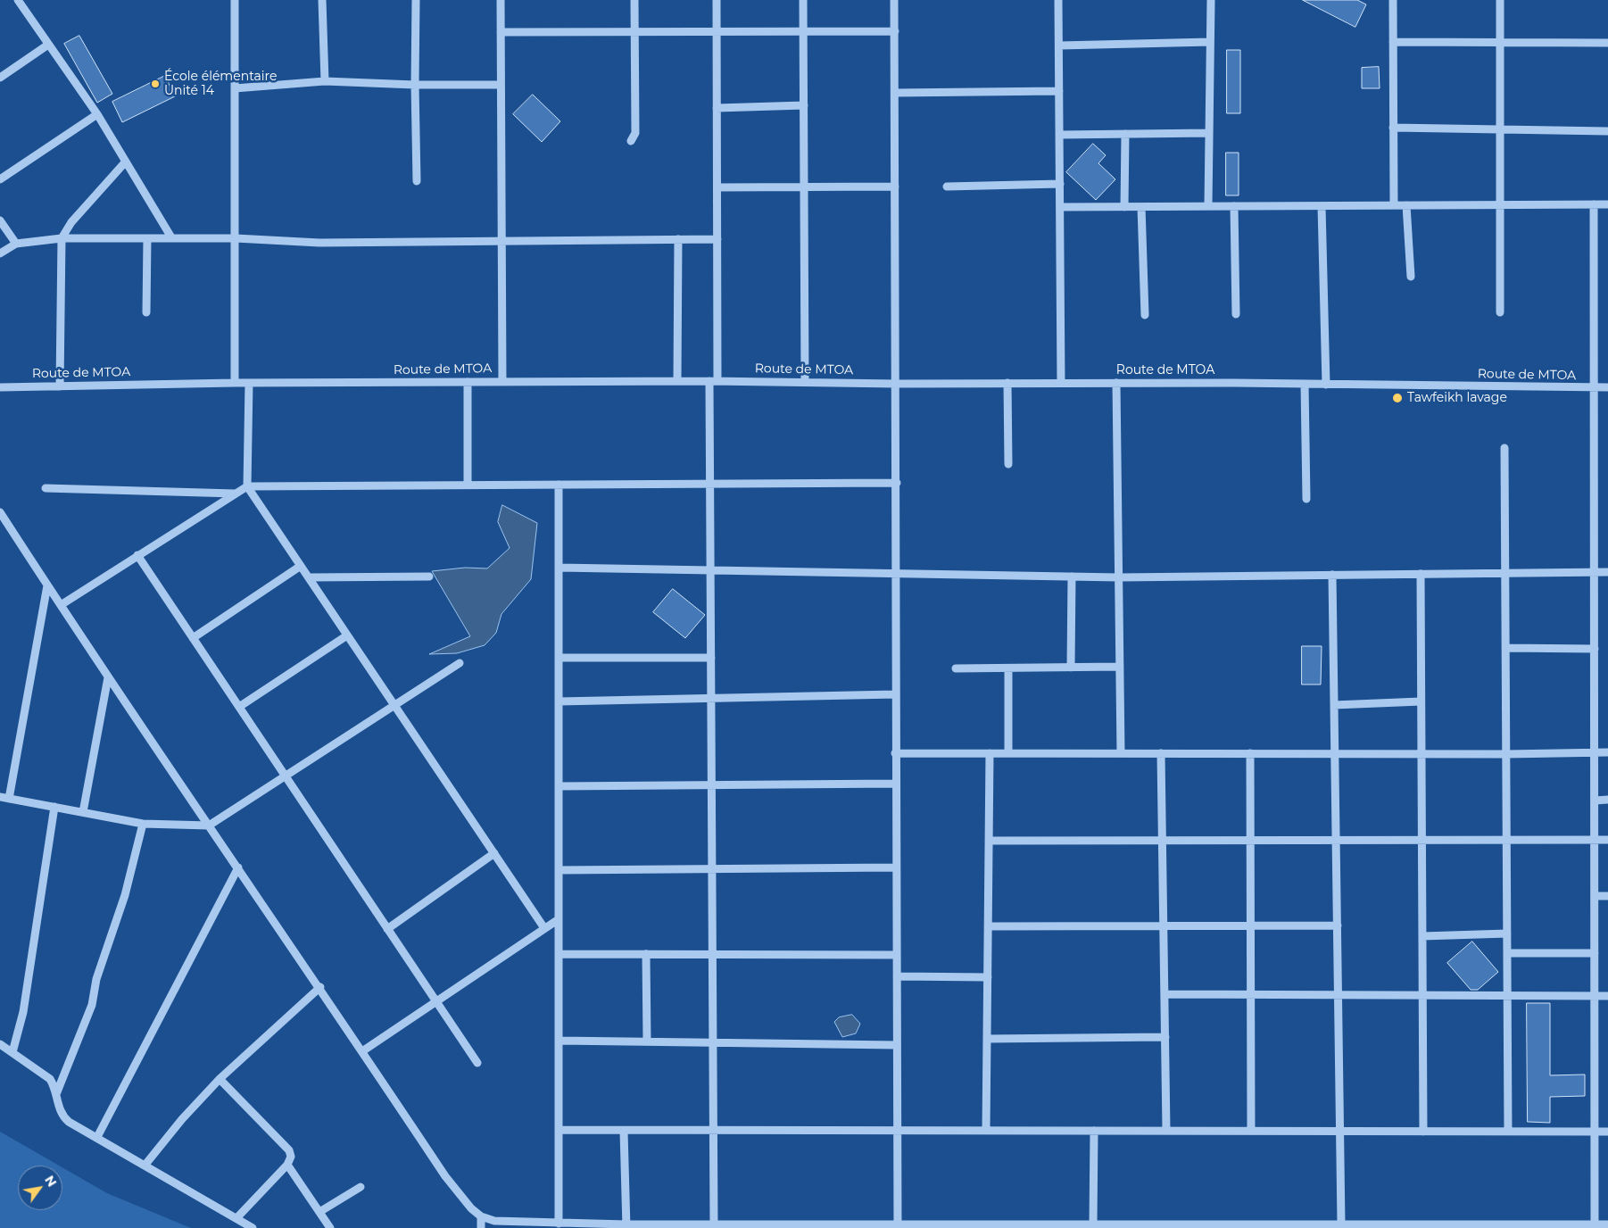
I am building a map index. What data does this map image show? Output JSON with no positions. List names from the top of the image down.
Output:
{
  "streets": {
    "street": ["Route de MTOA"]
  },
  "places": ["École élémentaire Unité 14", "Tawfeikh lavage"],
  "north": "top right"
}
